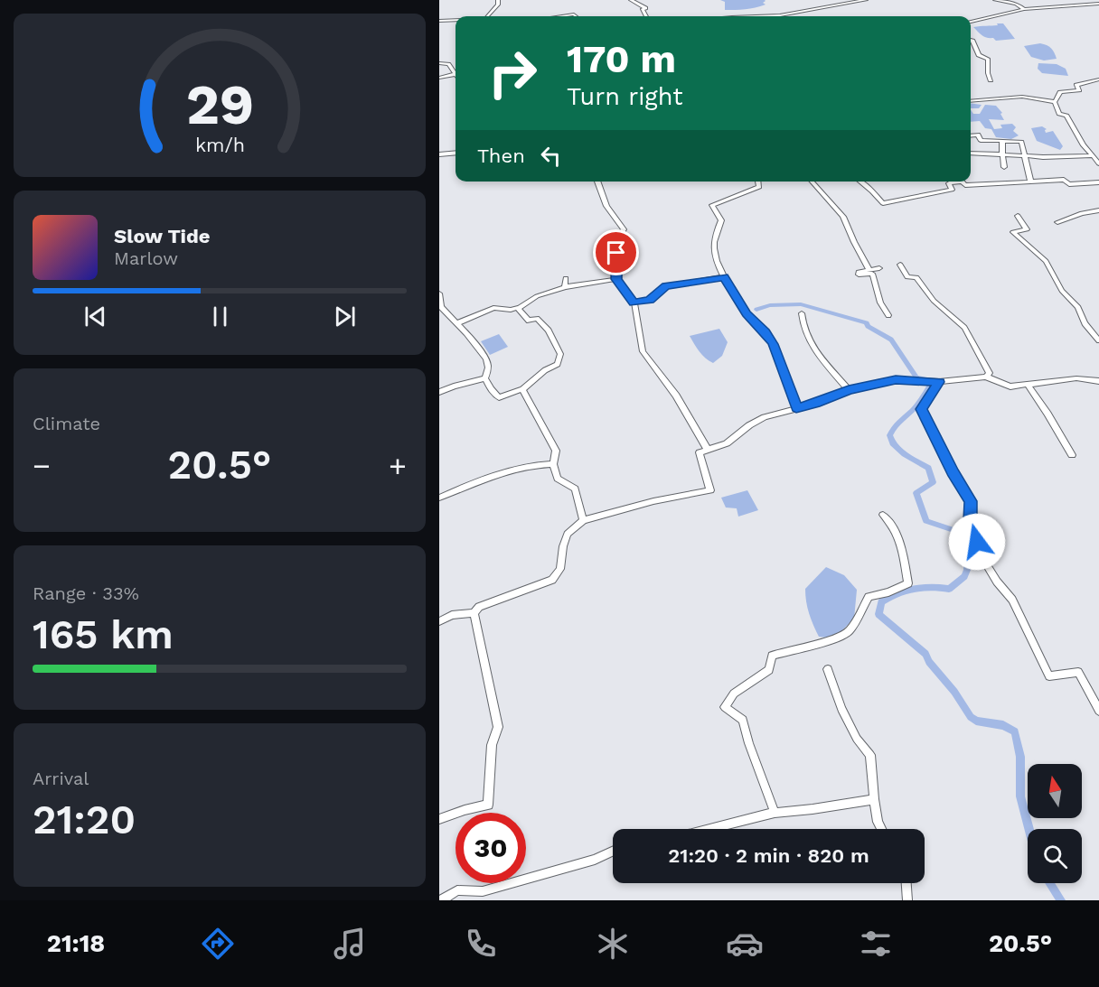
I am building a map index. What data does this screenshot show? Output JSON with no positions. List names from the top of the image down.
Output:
{
  "north": "top",
  "page": {
    "turn": ["170 m", "Turn right"],
    "then": "Then",
    "song": ["Slow Tide", "Marlow"],
    "tile": [
      "Climate",
      ["Range · 33%", "165 km"],
      ["Arrival", "21:20"]
    ],
    "heat": ["−", "20.5°", "+"],
    "limit": "30",
    "trip": "21:20 · 2 min · 820 m",
    "tabs": ["21:18", "20.5°"],
    "gauge": ["29", "km/h"]
  }
}
